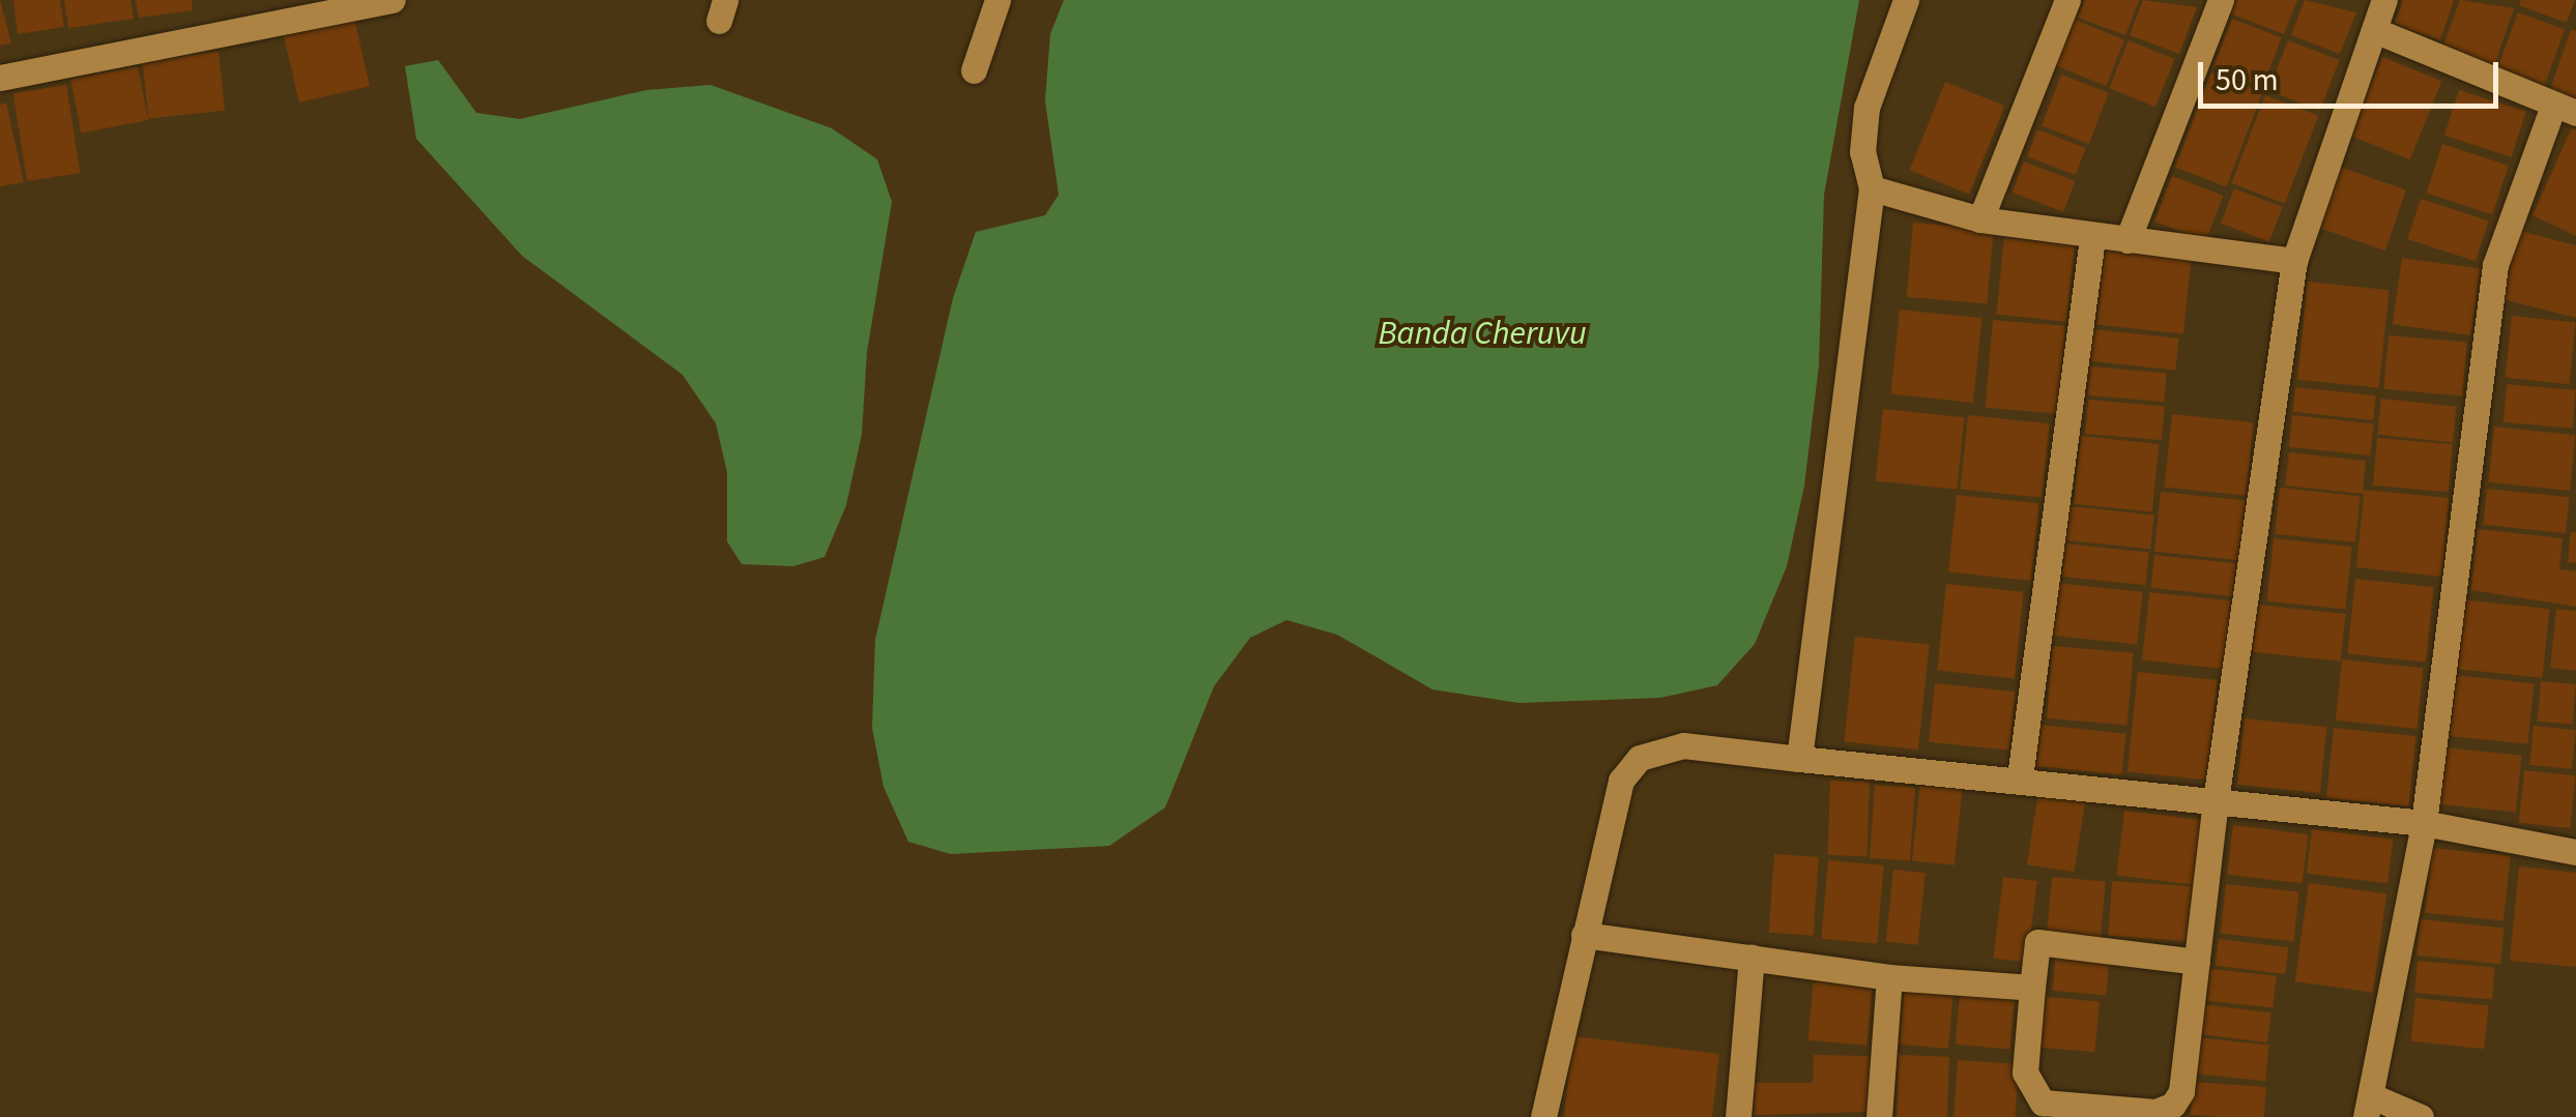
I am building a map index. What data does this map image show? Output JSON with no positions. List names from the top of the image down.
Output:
{
  "water": ["Banda Cheruvu"],
  "scale_bar": "50 m"
}
